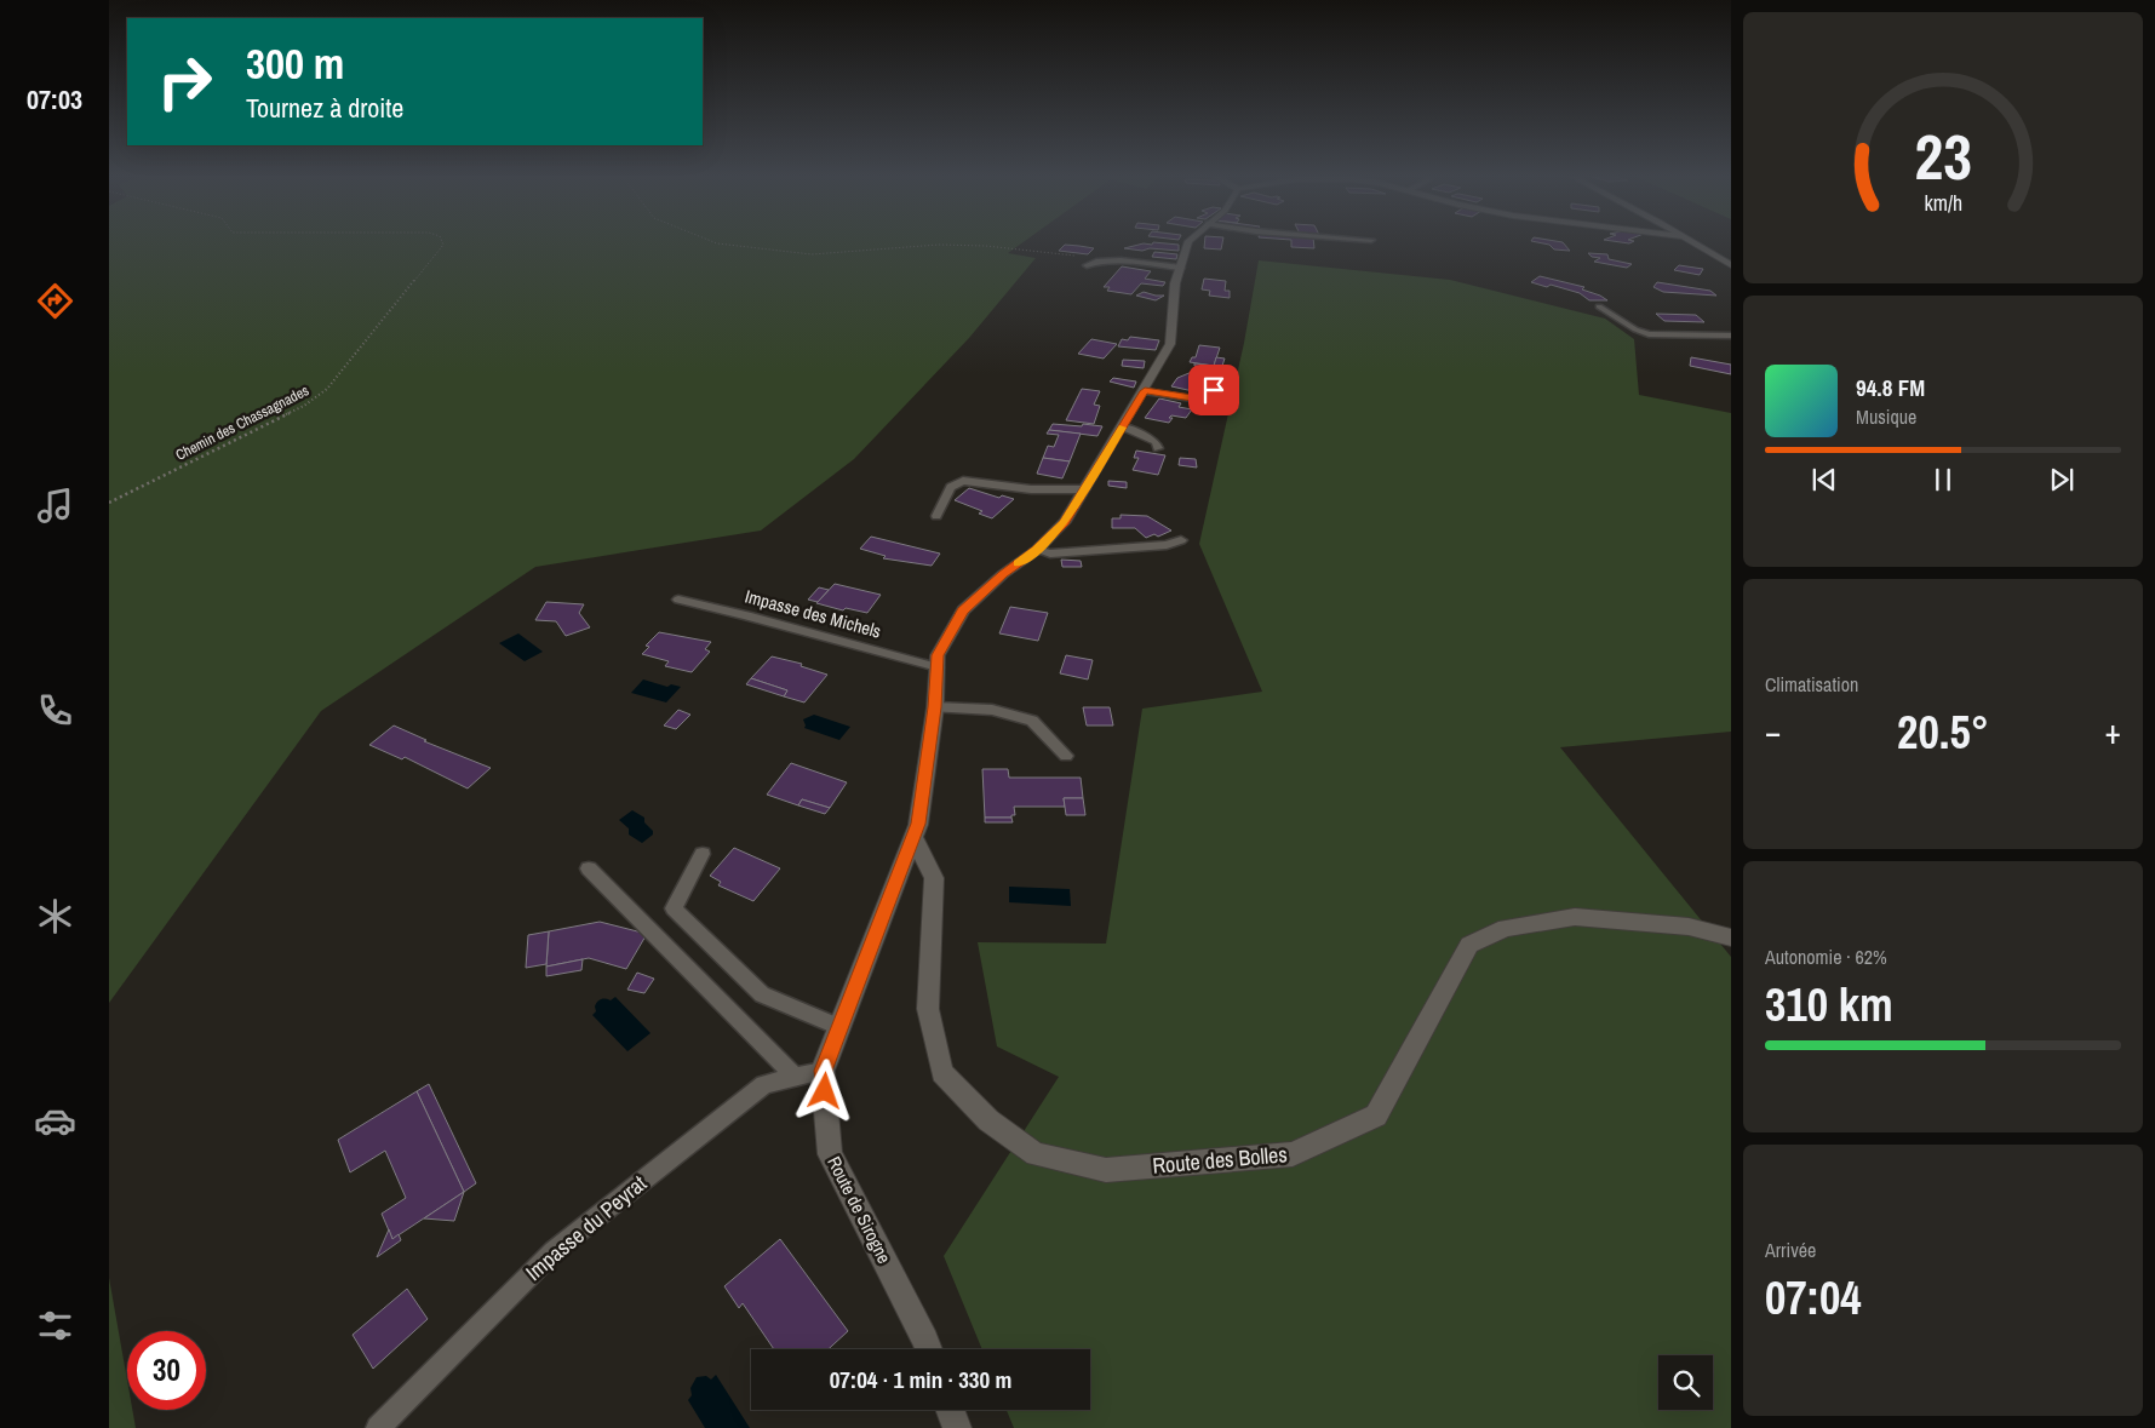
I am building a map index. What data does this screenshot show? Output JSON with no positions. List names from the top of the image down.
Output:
{
  "streets": {
    "street": ["Route des Bolles", "Route de Sirogne"],
    "lane": ["Impasse des Michels", "Impasse du Peyrat"],
    "path": ["Chemin des Chassagnades"]
  },
  "crossings": [
    ["Impasse des Michels", "Route de Sirogne"],
    ["Route des Bolles", "Route de Sirogne"],
    ["Route de Sirogne", "Impasse du Peyrat"]
  ],
  "page": {
    "tabs": "07:03",
    "turn": ["300 m", "Tournez à droite"],
    "song": ["94.8 FM", "Musique"],
    "tile": [
      "Climatisation",
      ["Autonomie · 62%", "310 km"],
      ["Arrivée", "07:04"]
    ],
    "heat": ["−", "20.5°", "+"],
    "limit": "30",
    "trip": "07:04 · 1 min · 330 m",
    "gauge": ["23", "km/h"]
  }
}
